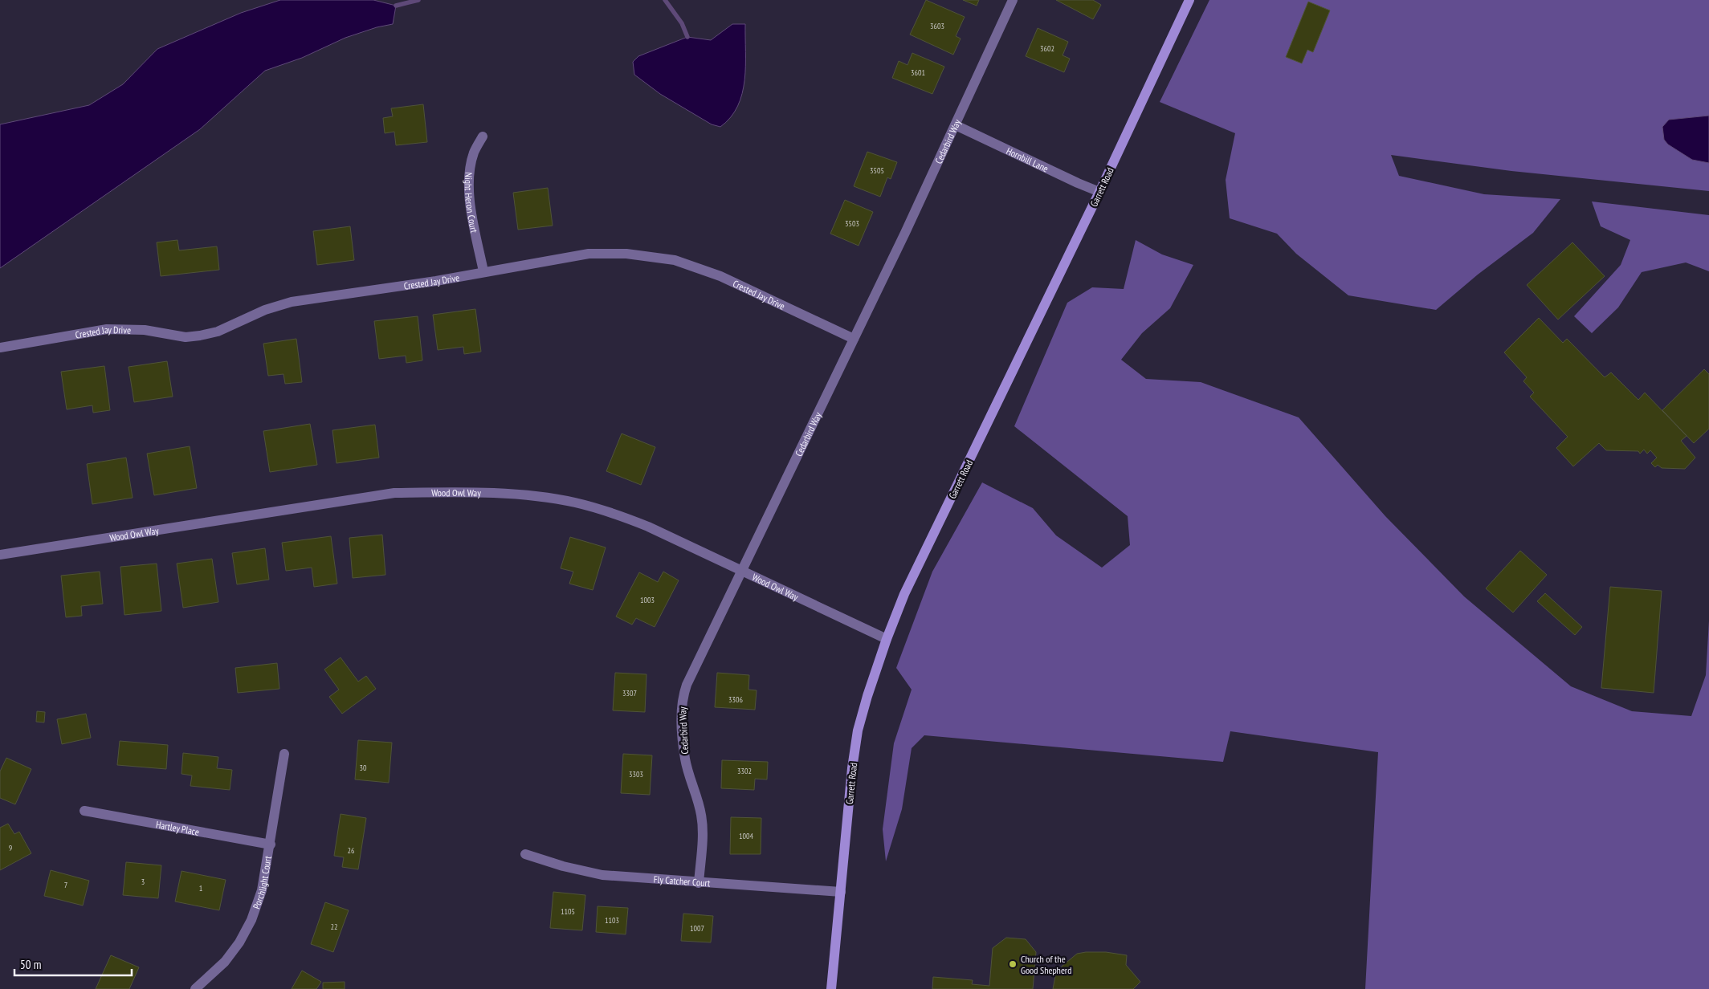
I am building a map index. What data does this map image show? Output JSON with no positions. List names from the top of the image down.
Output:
{
  "streets": {
    "street": [
      "Cedarbird Way",
      "Hornbill Lane",
      "Garrett Road",
      "Night Heron Court",
      "Crested Jay Drive",
      "Wood Owl Way",
      "Hartley Place",
      "Porchlight Court",
      "Fly Catcher Court"
    ]
  },
  "crossings": [
    ["Cedarbird Way", "Hornbill Lane"],
    ["Cedarbird Way", "Crested Jay Drive"],
    ["Cedarbird Way", "Wood Owl Way"],
    ["Cedarbird Way", "Fly Catcher Court"],
    ["Hornbill Lane", "Garrett Road"],
    ["Garrett Road", "Wood Owl Way"],
    ["Garrett Road", "Fly Catcher Court"],
    ["Night Heron Court", "Crested Jay Drive"],
    ["Hartley Place", "Porchlight Court"]
  ],
  "places": ["Church of the Good Shepherd"],
  "house_numbers": [
    "3603",
    "3602",
    "3601",
    "3505",
    "3503",
    "1003",
    "3307",
    "3306",
    "30",
    "3302",
    "3303",
    "1004",
    "9",
    "26",
    "3",
    "7",
    "1",
    "1105",
    "1103",
    "22",
    "1007"
  ],
  "scale_bar": "50 m"
}
